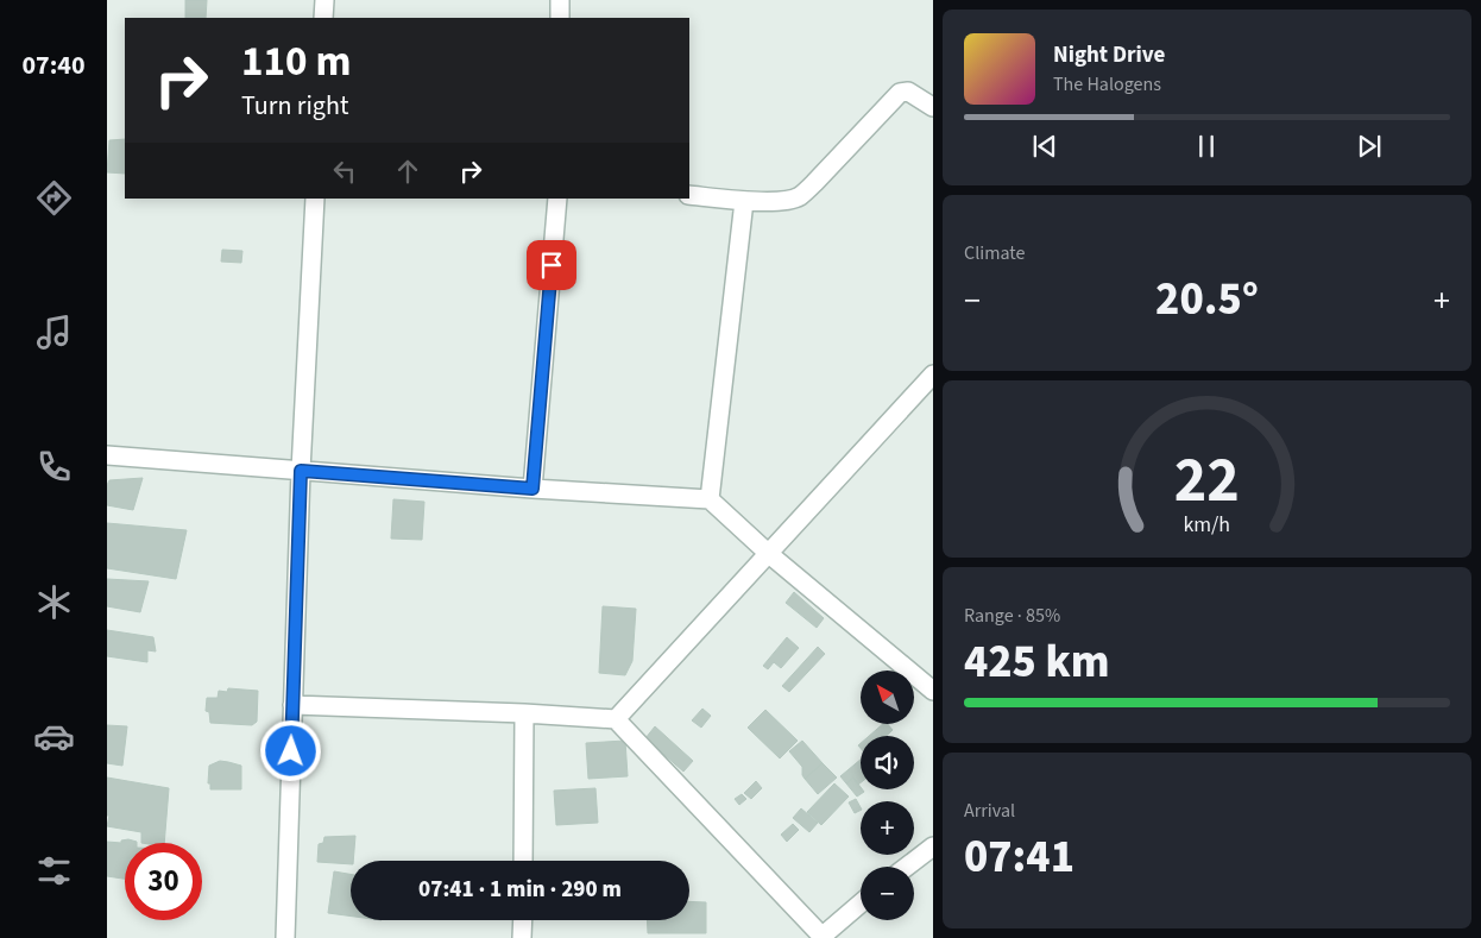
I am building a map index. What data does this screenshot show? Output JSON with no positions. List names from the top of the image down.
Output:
{
  "north": "top left",
  "page": {
    "tabs": "07:40",
    "turn": ["110 m", "Turn right"],
    "song": ["Night Drive", "The Halogens"],
    "tile": [
      "Climate",
      ["Range · 85%", "425 km"],
      ["Arrival", "07:41"]
    ],
    "heat": ["−", "20.5°", "+"],
    "map_buttons": ["+", "−"],
    "limit": "30",
    "trip": "07:41 · 1 min · 290 m",
    "gauge": ["22", "km/h"]
  }
}
